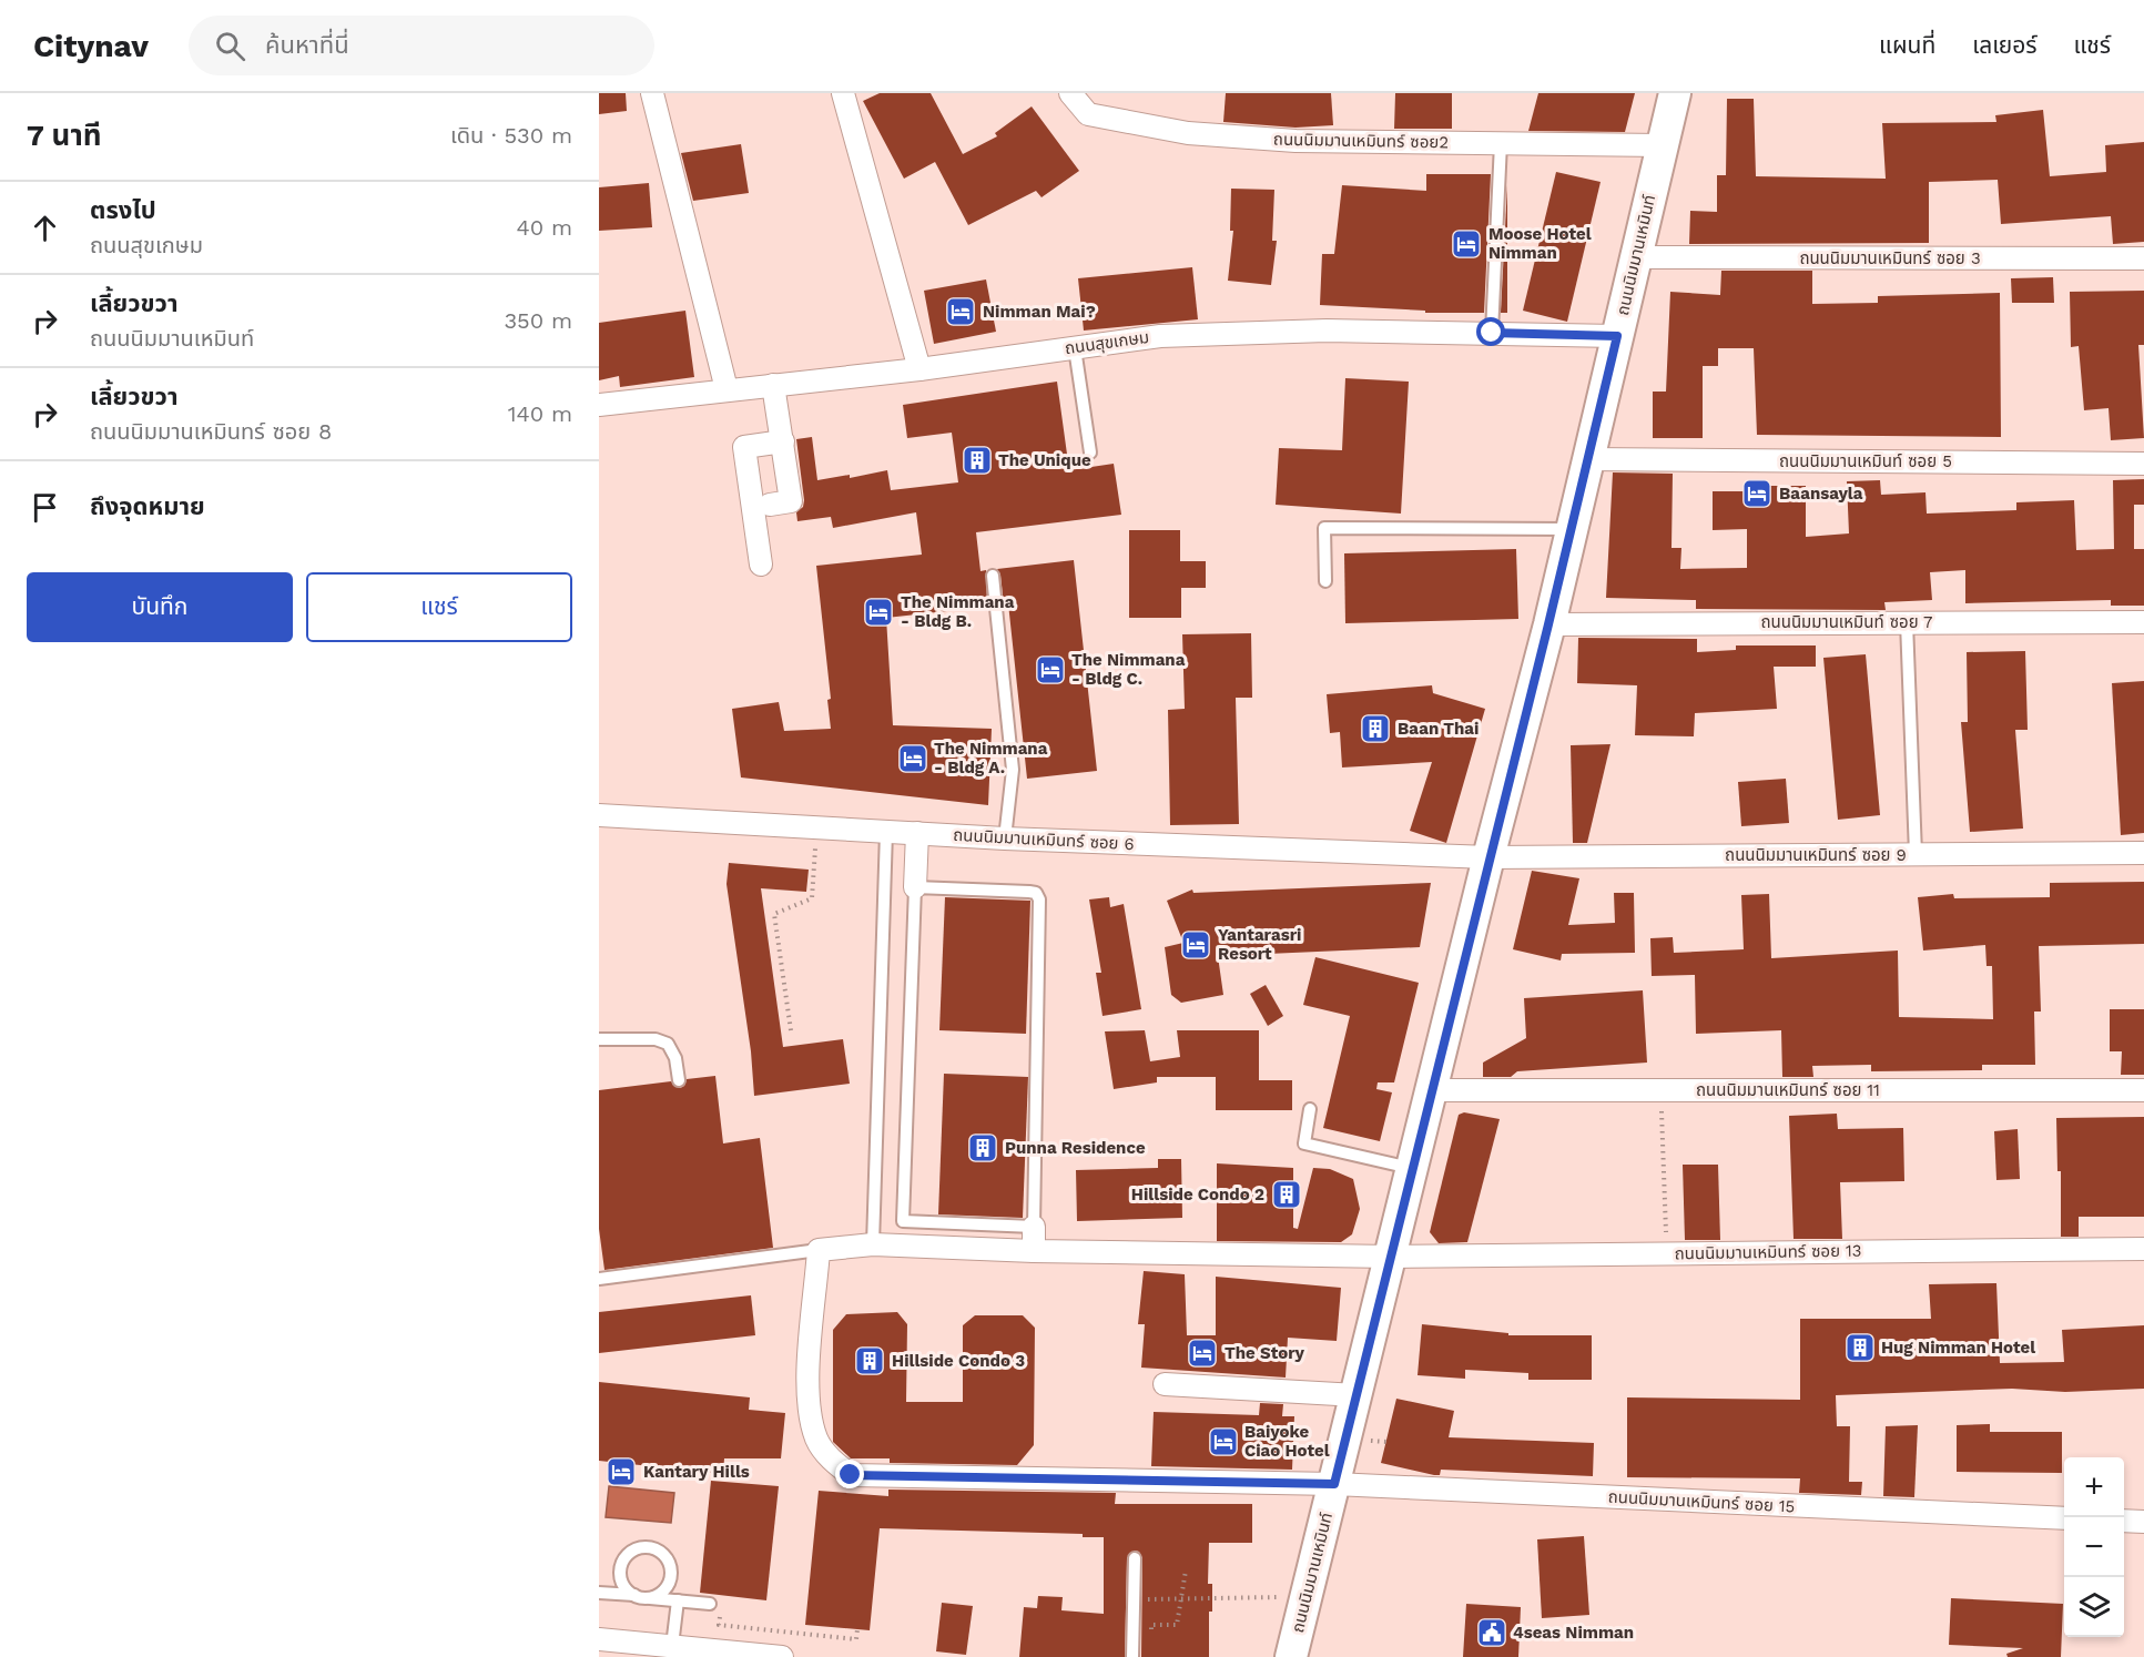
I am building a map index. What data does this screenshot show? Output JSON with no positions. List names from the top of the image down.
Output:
{
  "streets": {
    "main road": ["ถนนนิมมานเหมินท์"],
    "street": [
      "ถนนนิมมานเหมินทร์ ซอย2",
      "ถนนนิมมานเหมินทร์ ซอย 3",
      "ถนนสุขเกษม",
      "ถนนนิมมานเหมินท์ ซอย 5",
      "ถนนนิมมานเหมินท์ ซอย 7",
      "ถนนนิมมานเหมินทร์ ซอย 6",
      "ถนนนิมมานเหมินทร์ ซอย 9",
      "ถนนนิมมานเหมินทร์ ซอย 11",
      "ถนนนิมมานเหมินทร์ ซอย 13",
      "ถนนนิมมานเหมินทร์ ซอย 15"
    ]
  },
  "crossings": [
    ["ถนนนิมมานเหมินทร์ ซอย2", "ถนนนิมมานเหมินท์"],
    ["ถนนนิมมานเหมินท์", "ถนนนิมมานเหมินทร์ ซอย 3"],
    ["ถนนนิมมานเหมินท์", "ถนนสุขเกษม"],
    ["ถนนนิมมานเหมินท์", "ถนนนิมมานเหมินท์ ซอย 5"],
    ["ถนนนิมมานเหมินท์", "ถนนนิมมานเหมินท์ ซอย 7"],
    ["ถนนนิมมานเหมินท์", "ถนนนิมมานเหมินทร์ ซอย 6"],
    ["ถนนนิมมานเหมินท์", "ถนนนิมมานเหมินทร์ ซอย 9"],
    ["ถนนนิมมานเหมินท์", "ถนนนิมมานเหมินทร์ ซอย 11"],
    ["ถนนนิมมานเหมินท์", "ถนนนิมมานเหมินทร์ ซอย 13"],
    ["ถนนนิมมานเหมินท์", "ถนนนิมมานเหมินทร์ ซอย 15"],
    ["ถนนนิมมานเหมินทร์ ซอย 6", "ถนนนิมมานเหมินทร์ ซอย 9"],
    ["ถนนนิมมานเหมินทร์ ซอย 13", "ถนนนิมมานเหมินทร์ ซอย 15"]
  ],
  "places": {
    "hotel": [
      "Moose Hotel Nimman",
      "Nimman Mai?",
      "Baansayla",
      "The Nimmana - Bldg B.",
      "The Nimmana - Bldg C.",
      "The Nimmana - Bldg A.",
      "Yantarasri Resort",
      "The Story",
      "Baiyoke Ciao Hotel",
      "Kantary Hills"
    ],
    "building": [
      "The Unique",
      "Baan Thai",
      "Punna Residence",
      "Hillside Condo 2",
      "Hug Nimman Hotel",
      "Hillside Condo 3"
    ],
    "public building": ["4seas Nimman"]
  },
  "page": {
    "header": "Citynav",
    "search": "ค้นหาที่นี่",
    "nav": ["แผนที่", "เลเยอร์", "แชร์"],
    "heading": ["7 นาที", "เดิน · 530 m"],
    "list": [
      ["ตรงไป", "ถนนสุขเกษม", "40 m"],
      ["เลี้ยวขวา", "ถนนนิมมานเหมินท์", "350 m"],
      ["เลี้ยวขวา", "ถนนนิมมานเหมินทร์ ซอย 8", "140 m"],
      "ถึงจุดหมาย"
    ],
    "buttons": ["บันทึก", "แชร์"],
    "map_buttons": ["+", "−"]
  }
}
